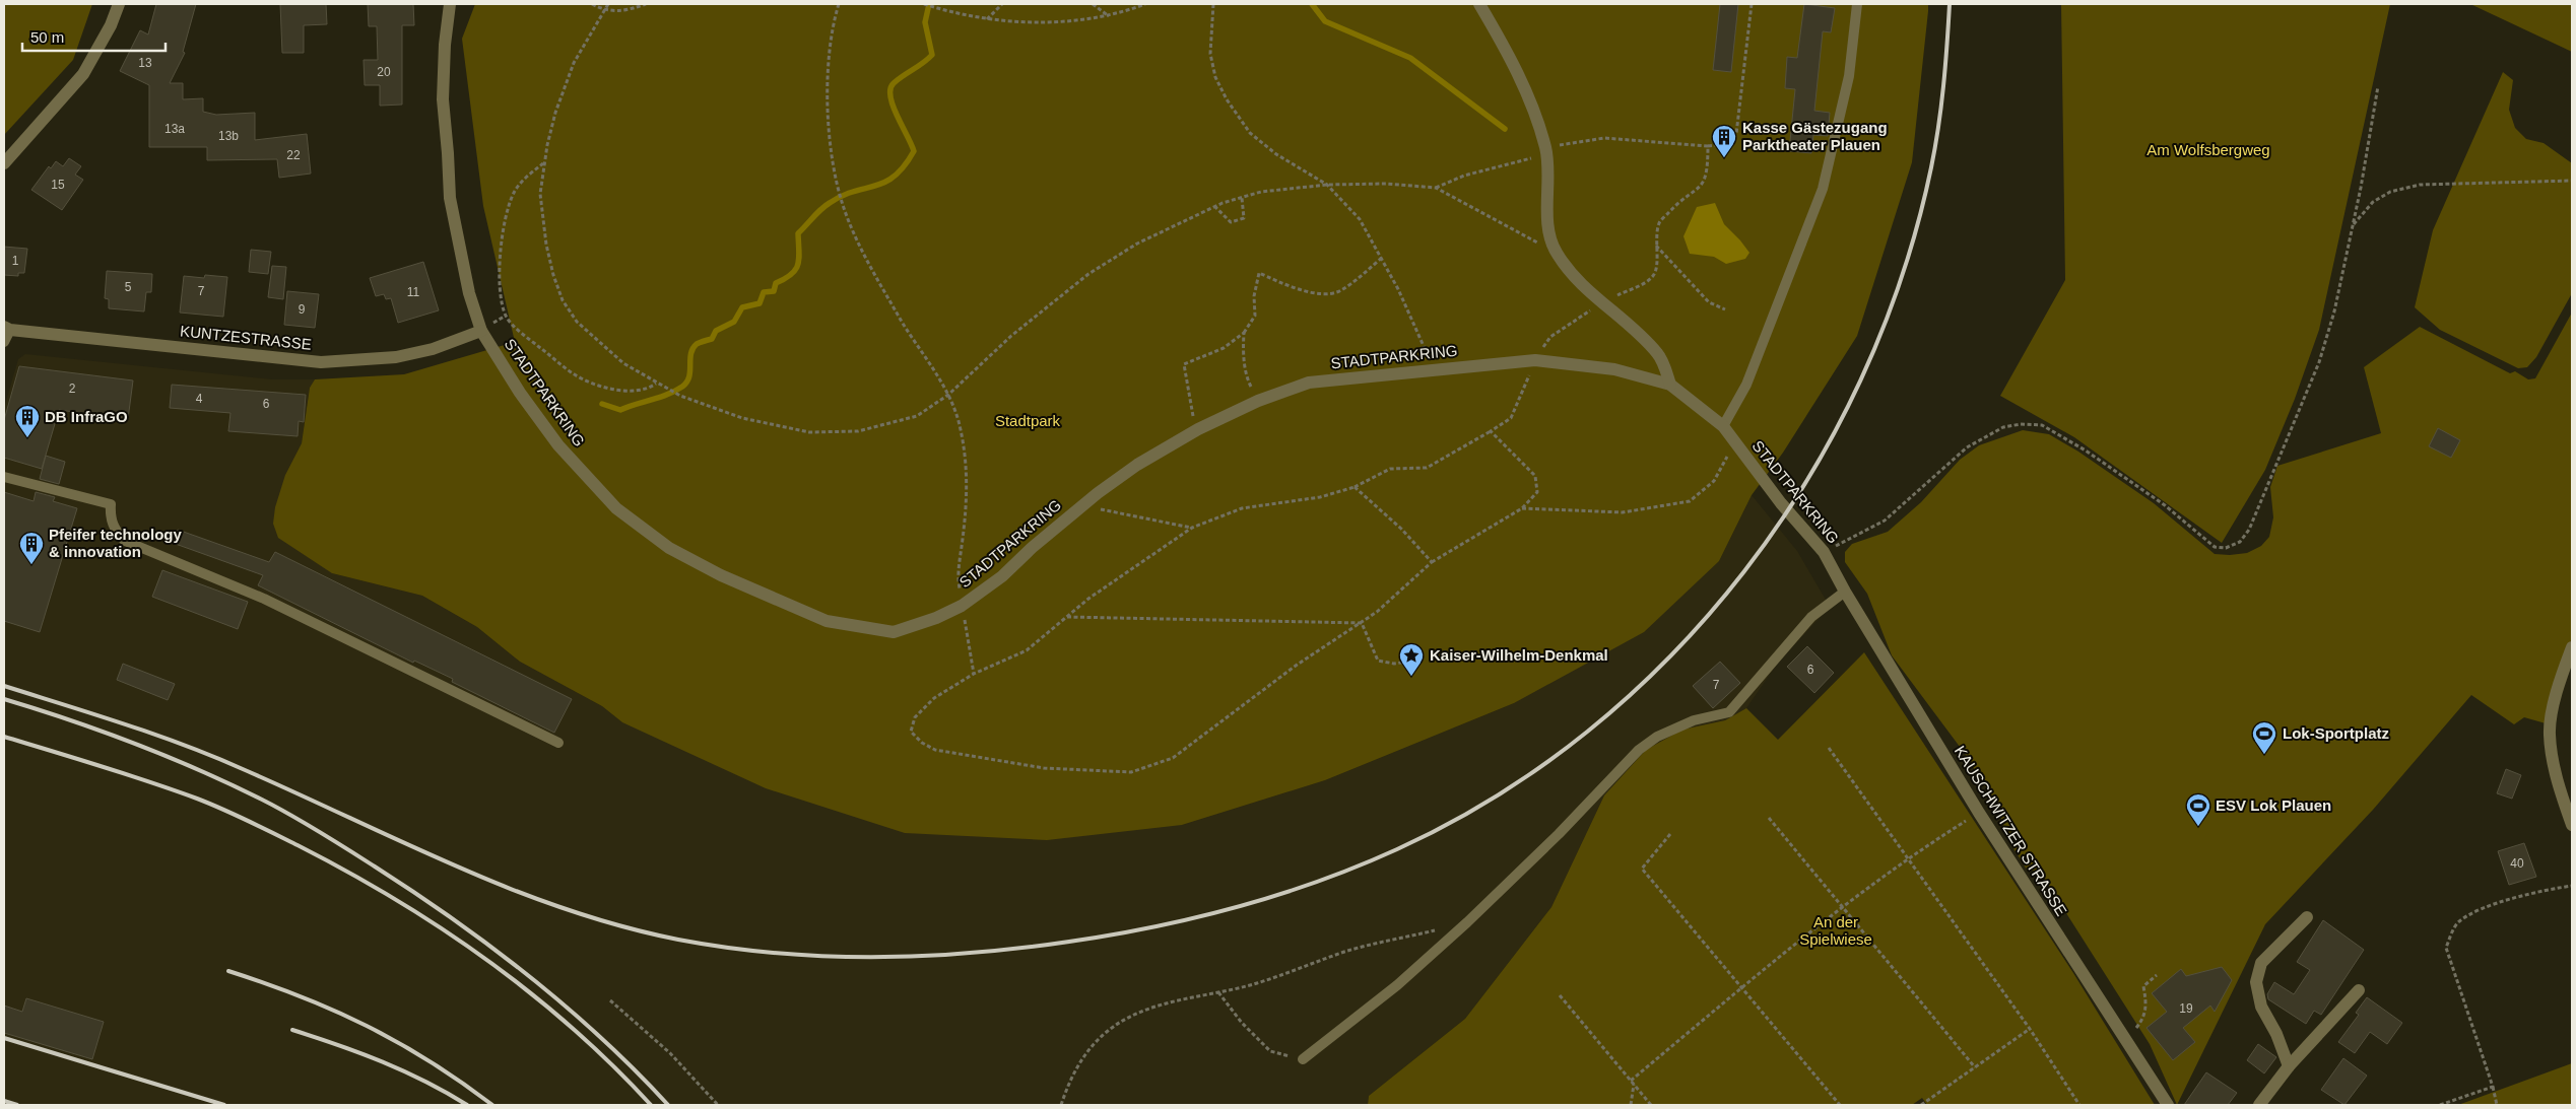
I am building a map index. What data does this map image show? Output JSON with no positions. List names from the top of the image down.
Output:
{
  "streets": {
    "street": ["KUNTZESTRASSE", "STADTPARKRING", "KAUSCHWITZER STRASSE"]
  },
  "crossings": [
    ["KUNTZESTRASSE", "STADTPARKRING"],
    ["STADTPARKRING", "KAUSCHWITZER STRASSE"]
  ],
  "parks": ["Am Wolfsbergweg", "Stadtpark", "An der Spielwiese"],
  "places": {
    "building": ["Kasse Gästezugang Parktheater Plauen", "DB InfraGO", "Pfeifer technology & innovation"],
    "place": ["Kaiser-Wilhelm-Denkmal"],
    "sports": ["Lok-Sportplatz", "ESV Lok Plauen"]
  },
  "house_numbers": [
    "13",
    "20",
    "13a",
    "13b",
    "22",
    "15",
    "1",
    "5",
    "7",
    "11",
    "9",
    "2",
    "4",
    "6",
    "6",
    "7",
    "40",
    "19"
  ],
  "scale_bar": "50 m"
}
